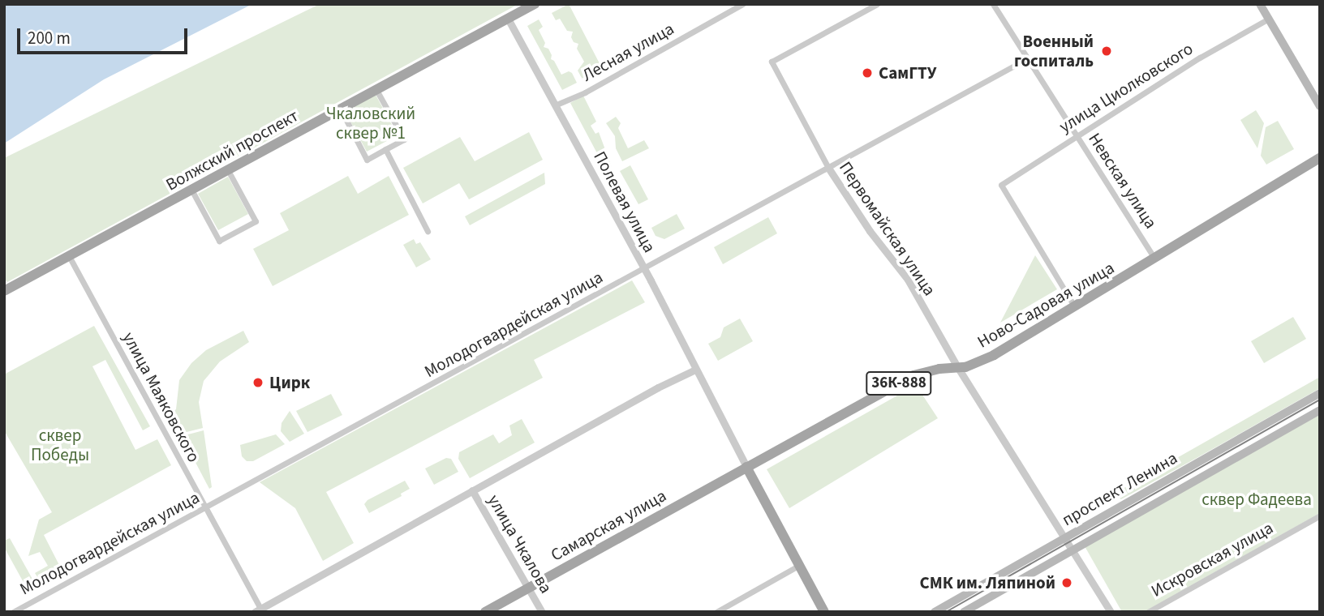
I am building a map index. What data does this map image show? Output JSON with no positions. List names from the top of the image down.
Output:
{
  "streets": {
    "main road": [
      "Волжский проспект",
      "Ново-Садовая улица",
      "36К-888",
      "проспект Ленина",
      "Самарская улица"
    ],
    "street": [
      "Лесная улица",
      "улица Циолковского",
      "Невская улица",
      "Полевая улица",
      "Первомайская улица",
      "Молодогвардейская улица",
      "улица Маяковского",
      "улица Чкалова",
      "Искровская улица"
    ]
  },
  "crossings": [
    ["Лесная улица", "Полевая улица"],
    ["улица Циолковского", "Невская улица"],
    ["улица Циолковского", "Ново-Садовая улица"],
    ["Волжский проспект", "Полевая улица"],
    ["Волжский проспект", "улица Маяковского"],
    ["Невская улица", "Ново-Садовая улица"],
    ["Невская улица", "Молодогвардейская улица"],
    ["Полевая улица", "Ново-Садовая улица"],
    ["Полевая улица", "Молодогвардейская улица"],
    ["Полевая улица", "Самарская улица"],
    ["Первомайская улица", "Ново-Садовая улица"],
    ["Первомайская улица", "Молодогвардейская улица"],
    ["Первомайская улица", "проспект Ленина"],
    ["Ново-Садовая улица", "Самарская улица"],
    ["Молодогвардейская улица", "улица Маяковского"],
    ["Самарская улица", "улица Чкалова"]
  ],
  "parks": ["Чкаловский сквер №1", "сквер Победы", "сквер Фадеева"],
  "places": [
    "Военный госпиталь",
    "СамГТУ",
    "Цирк",
    "СМК им. Ляпиной"
  ],
  "scale_bar": "200 m"
}
